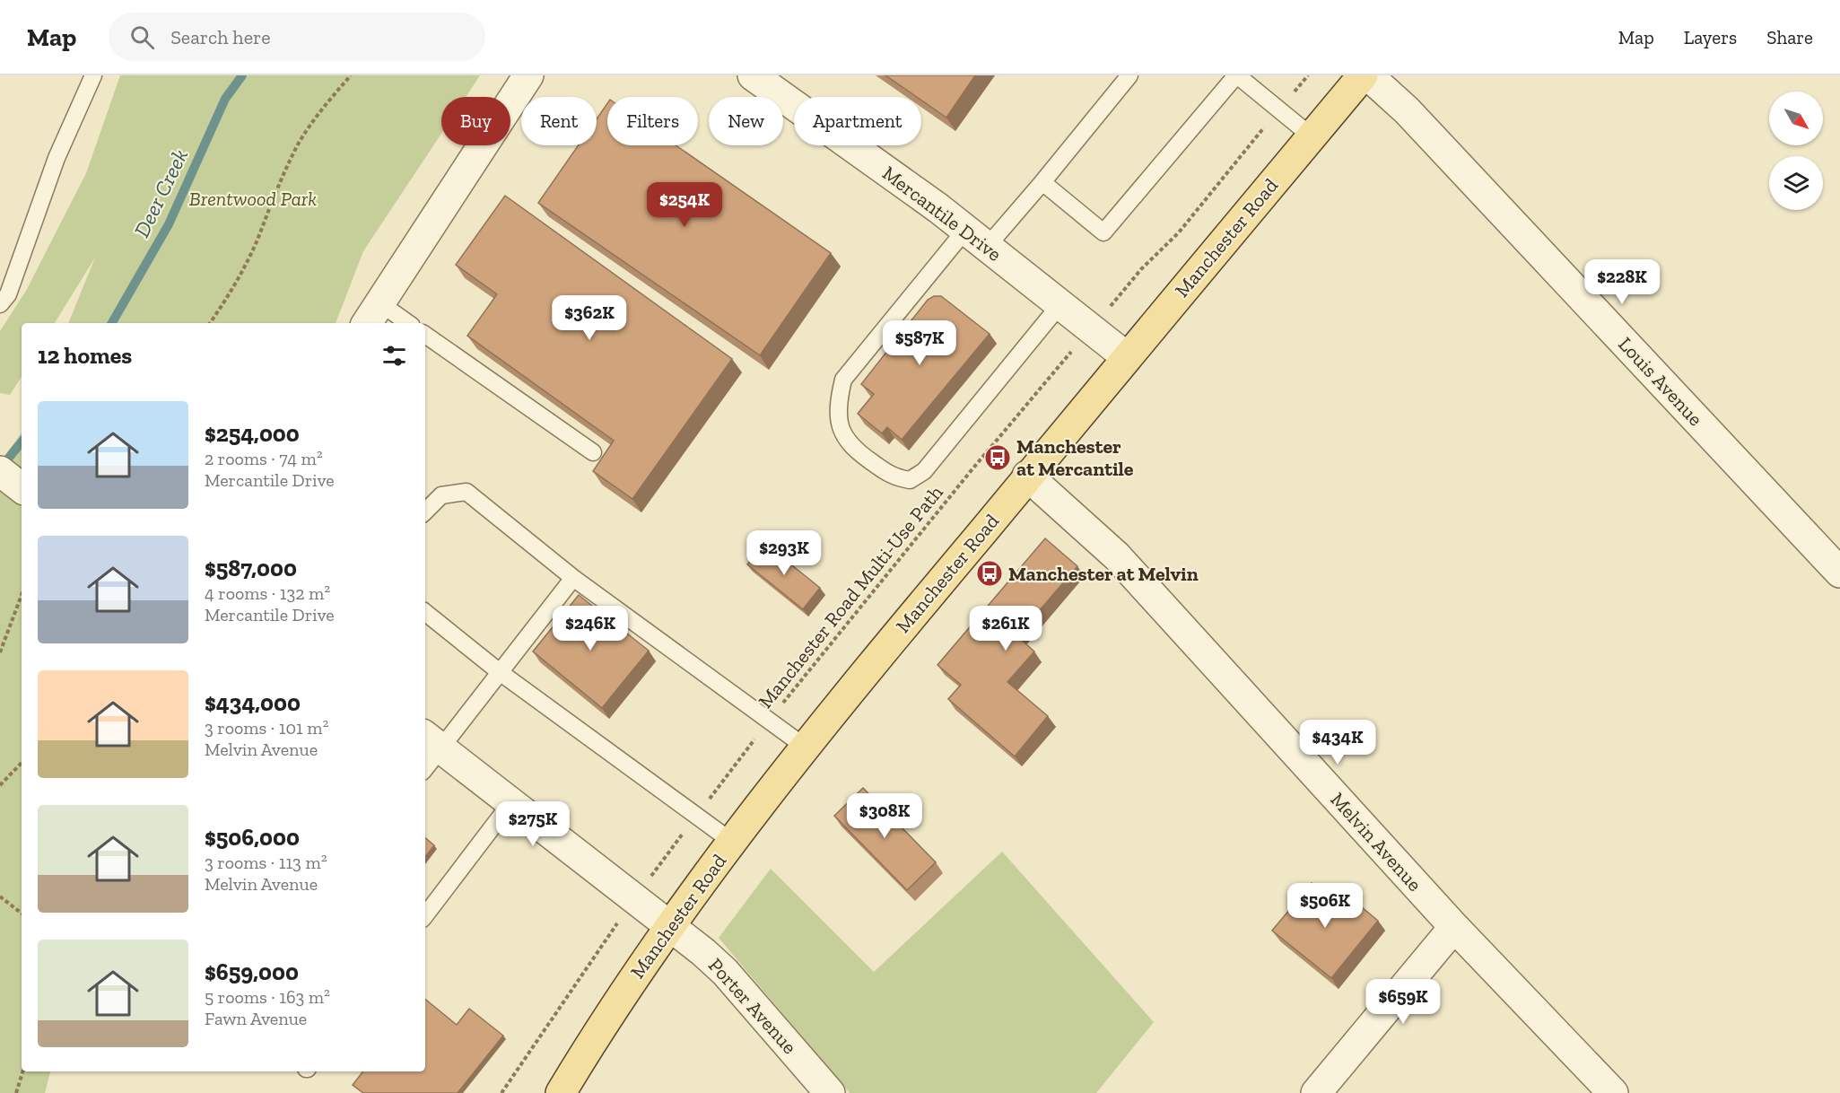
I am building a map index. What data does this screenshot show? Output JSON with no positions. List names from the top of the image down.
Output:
{
  "streets": {
    "main road": ["Manchester Road"],
    "street": [
      "Mercantile Drive",
      "Louis Avenue",
      "Melvin Avenue",
      "Porter Avenue"
    ],
    "path": ["Manchester Road Multi-Use Path"]
  },
  "crossings": [
    ["Mercantile Drive", "Manchester Road"],
    ["Manchester Road", "Melvin Avenue"],
    ["Manchester Road", "Porter Avenue"]
  ],
  "water": ["Deer Creek"],
  "parks": ["Brentwood Park"],
  "places": {
    "bus stop": ["Manchester at Mercantile", "Manchester at Melvin"]
  },
  "north": "bottom right",
  "page": {
    "header": "Map",
    "search": "Search here",
    "nav": ["Map", "Layers", "Share"],
    "chip": [
      "Buy",
      "Rent",
      "Filters",
      "New",
      "Apartment"
    ],
    "price": [
      "$254K",
      "$228K",
      "$362K",
      "$587K",
      "$293K",
      "$246K",
      "$261K",
      "$434K",
      "$308K",
      "$275K",
      "$506K",
      "$659K"
    ],
    "heading": "12 homes",
    "list": [
      {
        "name": "$254,000",
        "note": "2 rooms · 74 m² · Mercantile Drive"
      },
      {
        "name": "$587,000",
        "note": "4 rooms · 132 m² · Mercantile Drive"
      },
      {
        "name": "$434,000",
        "note": "3 rooms · 101 m² · Melvin Avenue"
      },
      {
        "name": "$506,000",
        "note": "3 rooms · 113 m² · Melvin Avenue"
      },
      {
        "name": "$659,000",
        "note": "5 rooms · 163 m² · Fawn Avenue"
      }
    ]
  }
}
